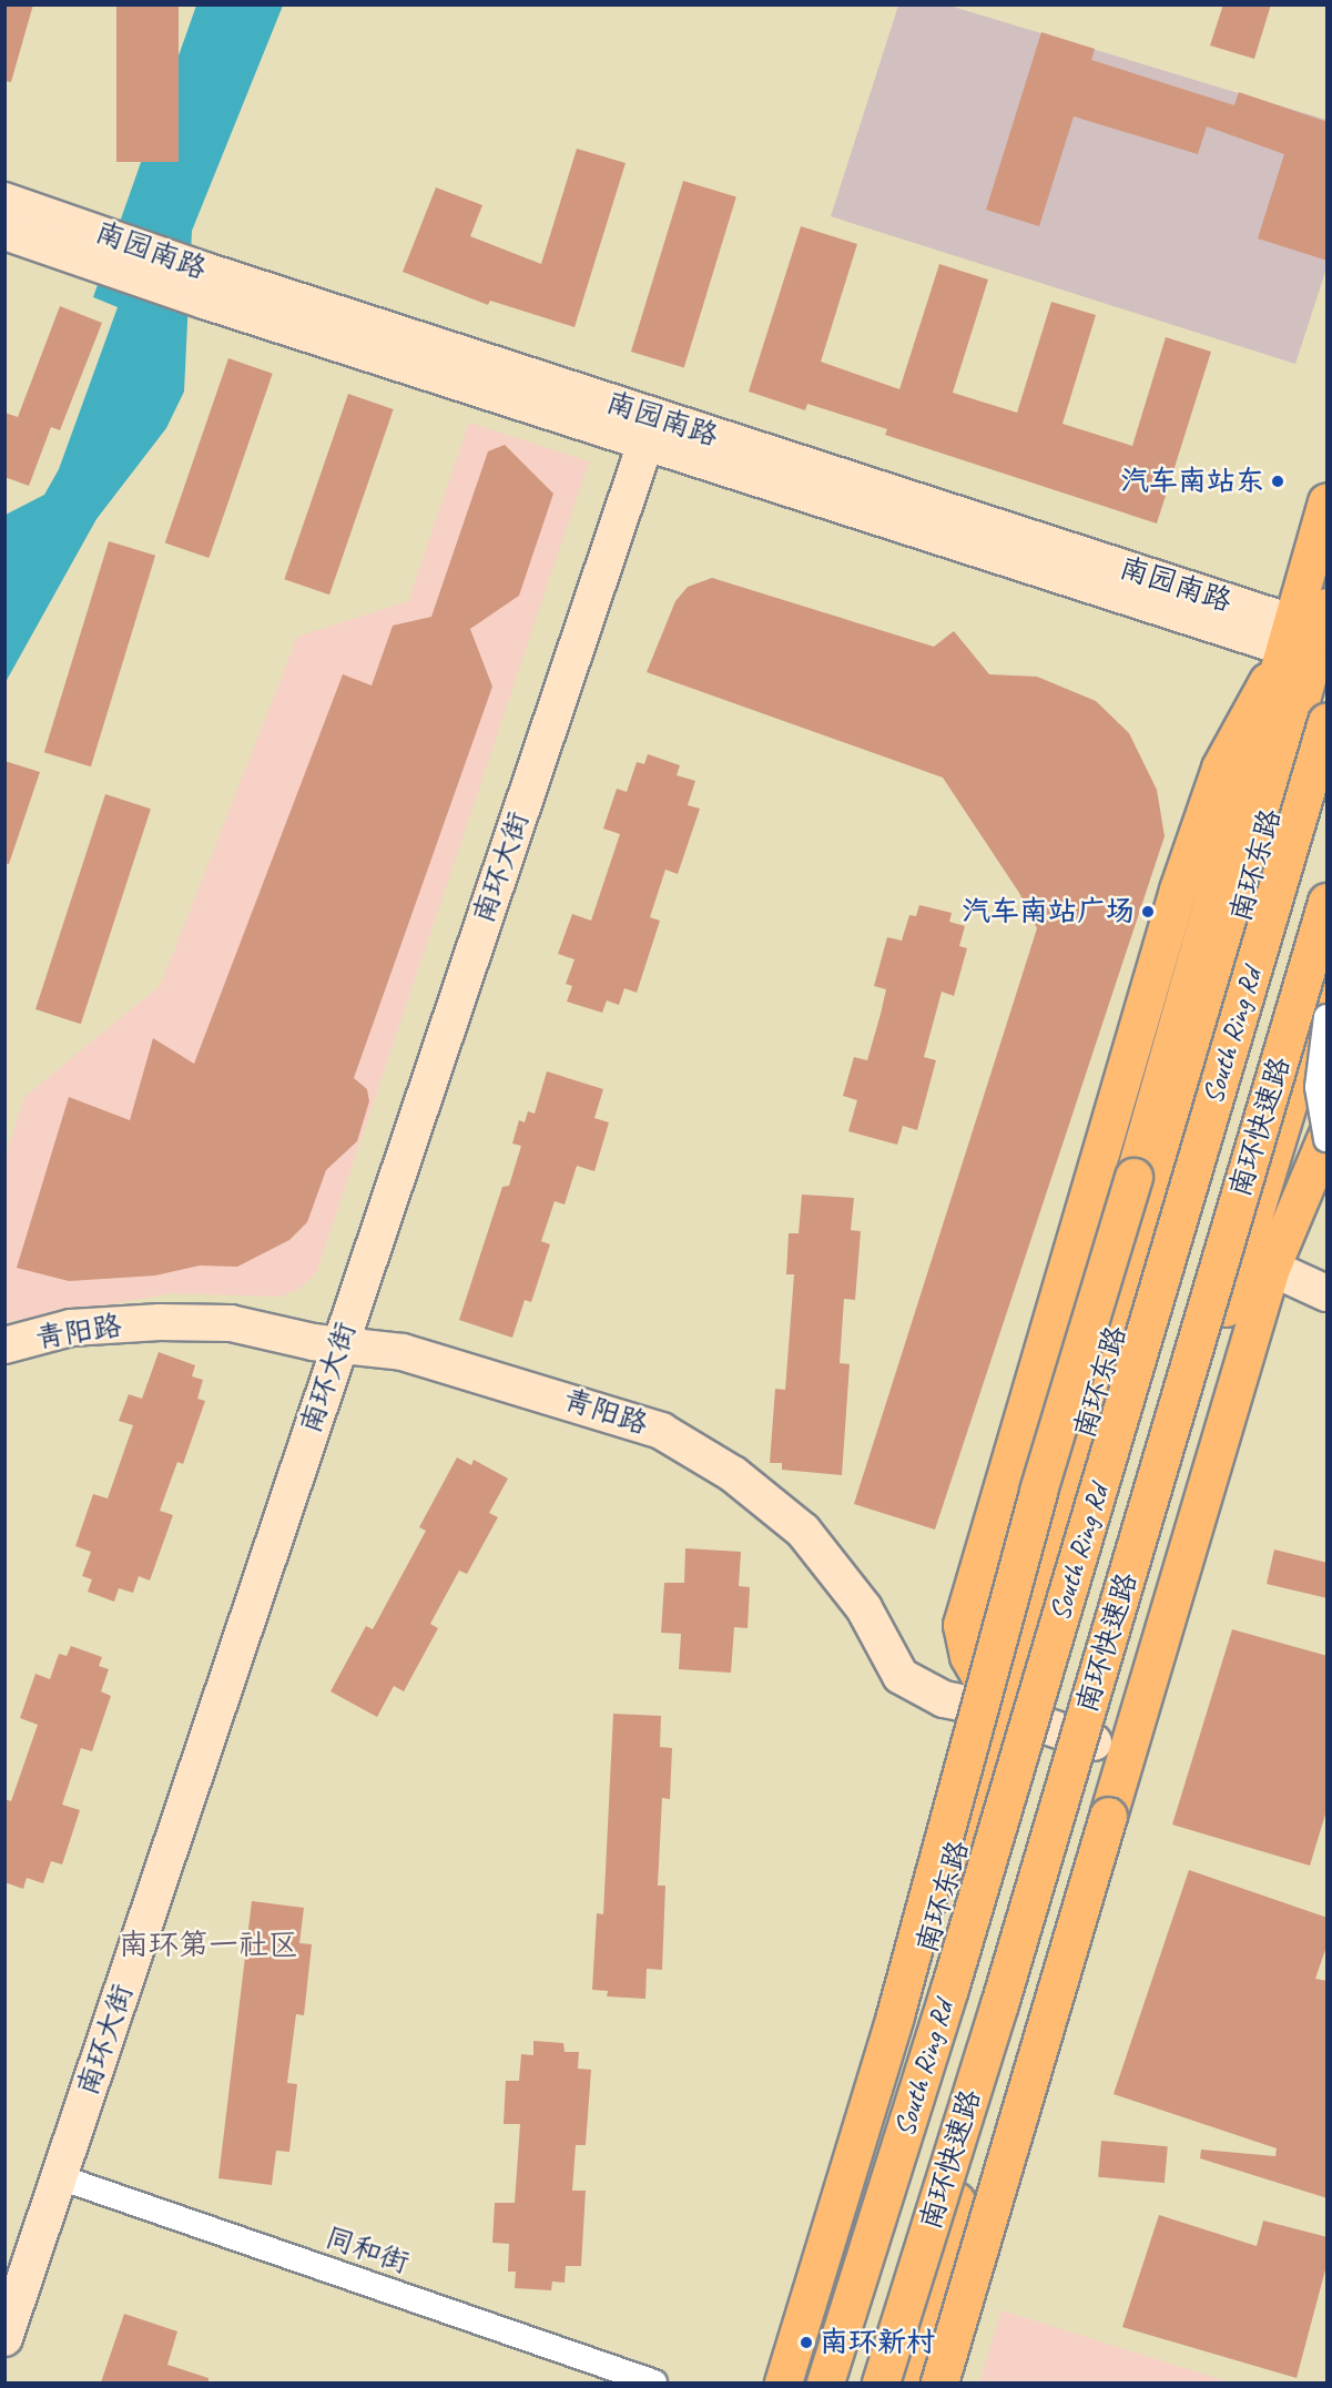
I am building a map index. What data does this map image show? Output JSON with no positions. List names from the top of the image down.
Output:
{
  "streets": {
    "main road": ["南环东路", "South Ring Rd", "南环快速路"],
    "street": [
      "南园南路",
      "南环大街",
      "青阳路",
      "同和街"
    ]
  },
  "crossings": [
    ["南园南路", "南环东路"],
    ["南园南路", "南环大街"],
    ["南环东路", "青阳路"],
    ["南环大街", "青阳路"],
    ["南环大街", "同和街"]
  ],
  "districts": ["南环第一社区"],
  "places": ["汽车南站东", "汽车南站广场", "南环新村"]
}
